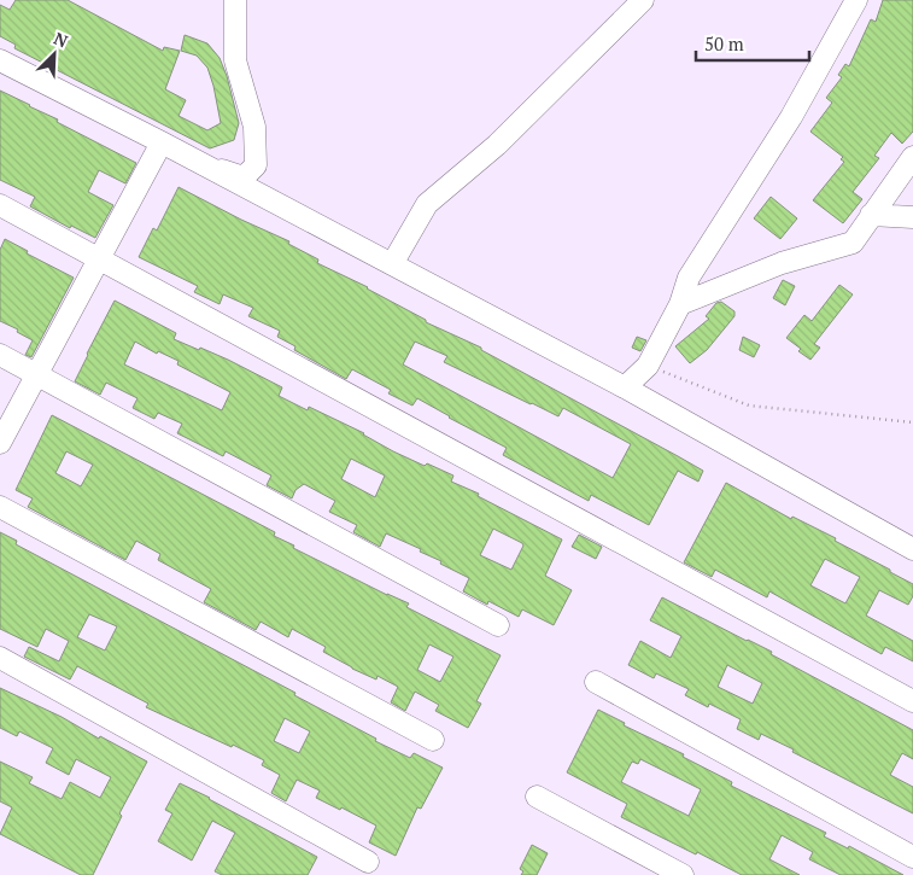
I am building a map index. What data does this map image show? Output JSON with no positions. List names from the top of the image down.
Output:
{
  "scale_bar": "50 m",
  "north": "top right"
}
